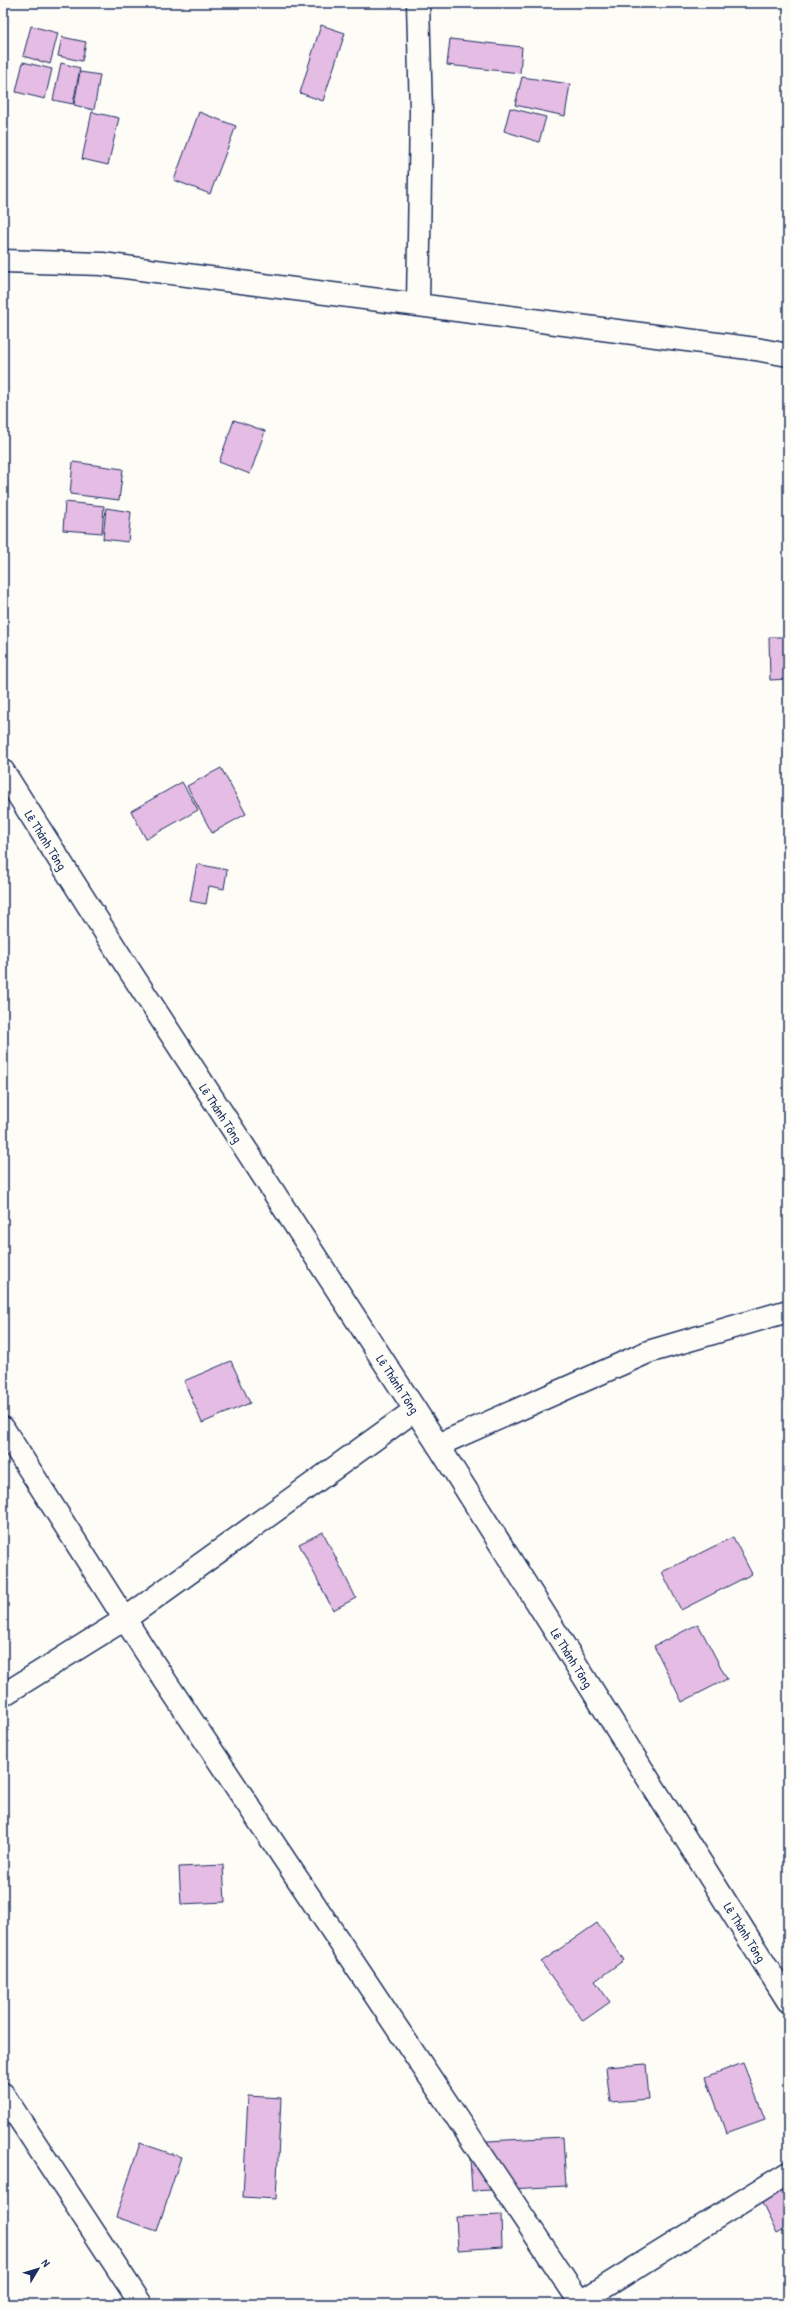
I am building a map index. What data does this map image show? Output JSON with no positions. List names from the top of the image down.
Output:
{
  "streets": {
    "street": ["Lê Thánh Tông"]
  },
  "north": "top right"
}
